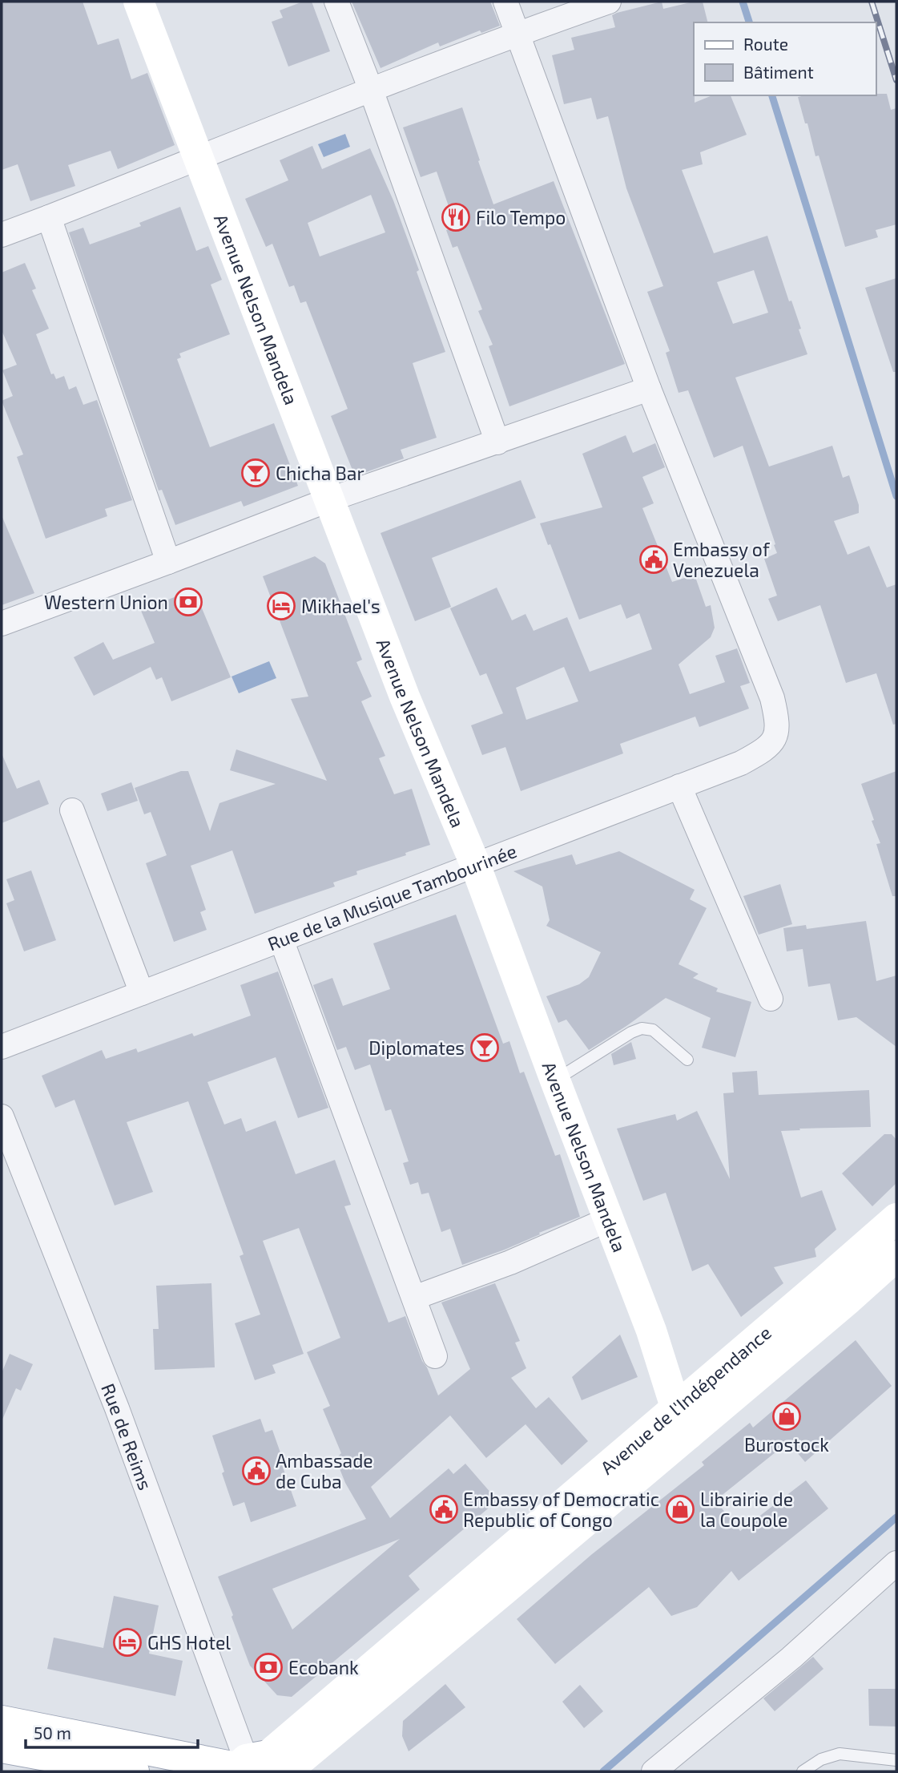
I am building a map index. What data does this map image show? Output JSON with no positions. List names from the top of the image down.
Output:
{
  "streets": {
    "main road": ["Avenue Nelson Mandela", "Avenue de l'Indépendance"],
    "street": ["Rue de la Musique Tambourinée", "Rue de Reims"]
  },
  "crossings": [
    ["Avenue Nelson Mandela", "Rue de la Musique Tambourinée"],
    ["Avenue Nelson Mandela", "Avenue de l'Indépendance"],
    ["Avenue de l'Indépendance", "Rue de Reims"]
  ],
  "places": {
    "restaurant": ["Filo Tempo"],
    "bar": ["Chicha Bar", "Diplomates"],
    "public building": ["Embassy of Venezuela", "Ambassade de Cuba", "Embassy of Democratic Republic of Congo"],
    "bank": ["Western Union", "Ecobank"],
    "hotel": ["Mikhael's", "GHS Hotel"],
    "shop": ["Burostock", "Librairie de la Coupole"]
  },
  "legend": ["Route", "Bâtiment"],
  "scale_bar": "50 m"
}
